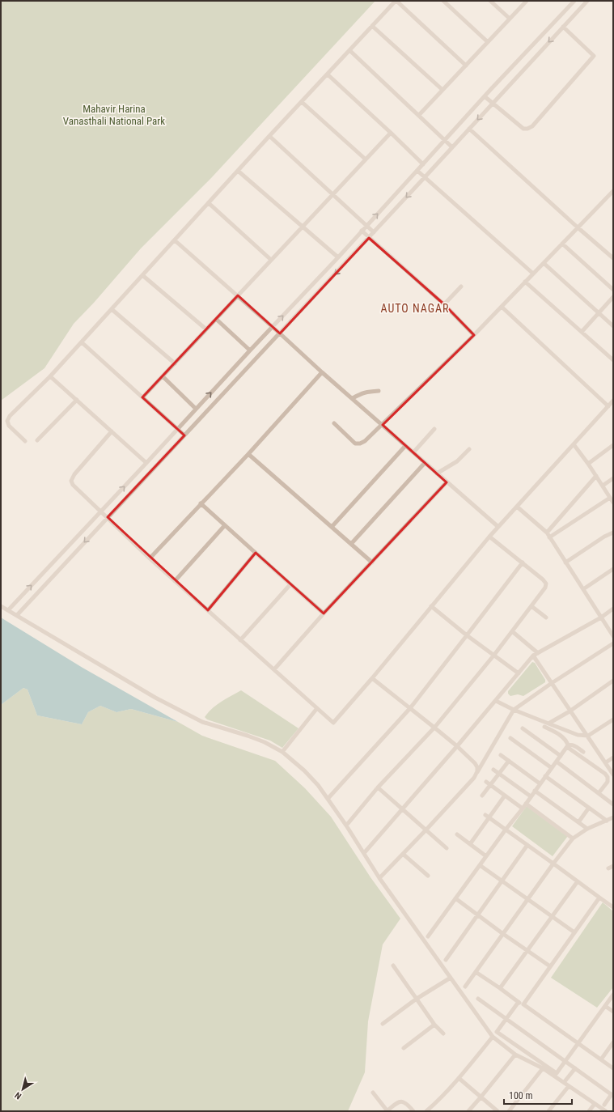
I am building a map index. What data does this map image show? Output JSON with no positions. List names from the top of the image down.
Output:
{
  "districts": ["AUTO NAGAR"],
  "parks": ["Mahavir Harina Vanasthali National Park"],
  "scale_bar": "100 m",
  "north": "bottom left"
}
